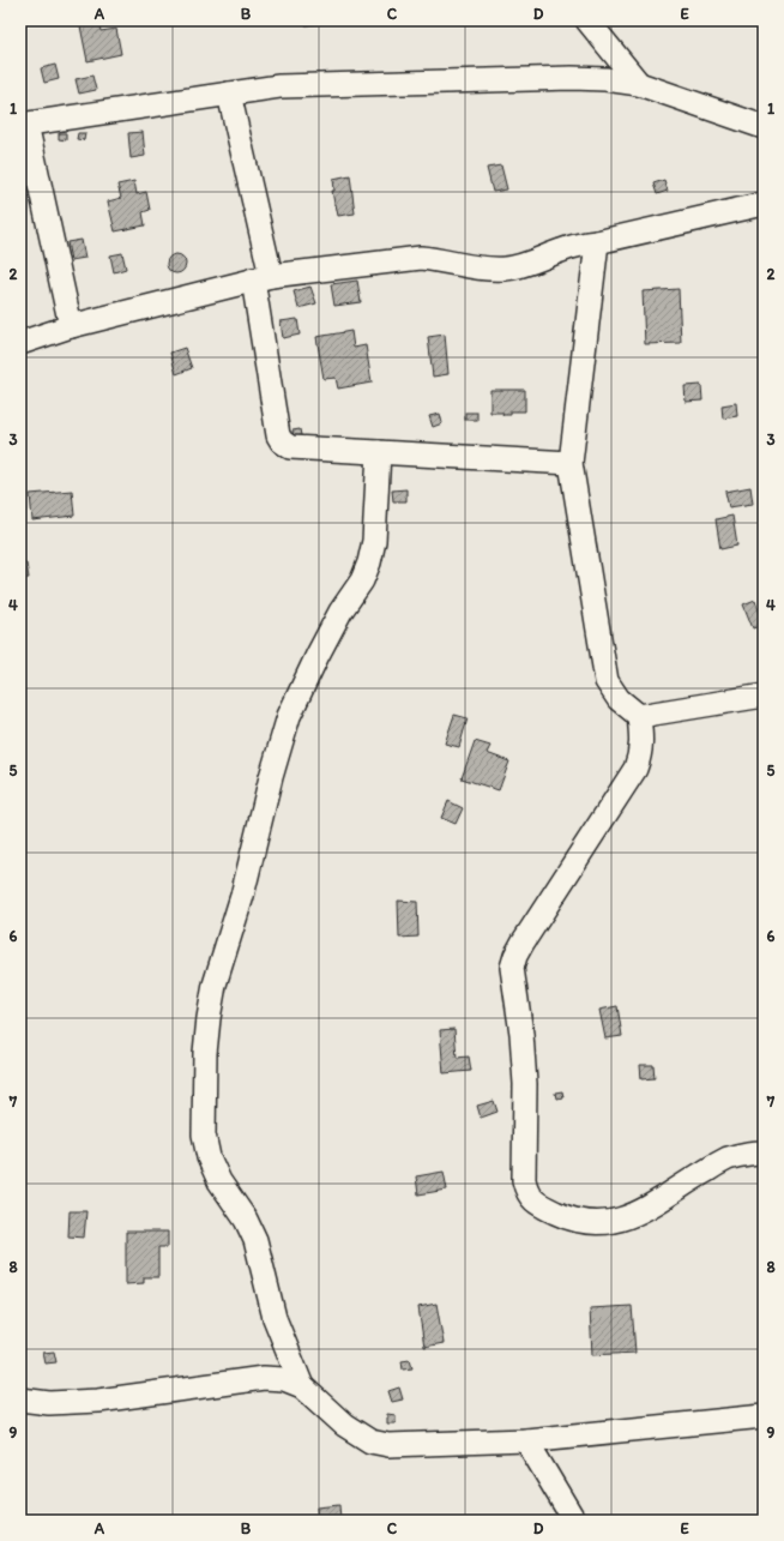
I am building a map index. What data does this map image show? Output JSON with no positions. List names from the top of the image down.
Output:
{
  "grid": {
    "columns": [
      "A",
      "B",
      "C",
      "D",
      "E"
    ],
    "rows": [
      "1",
      "2",
      "3",
      "4",
      "5",
      "6",
      "7",
      "8",
      "9"
    ]
  }
}
